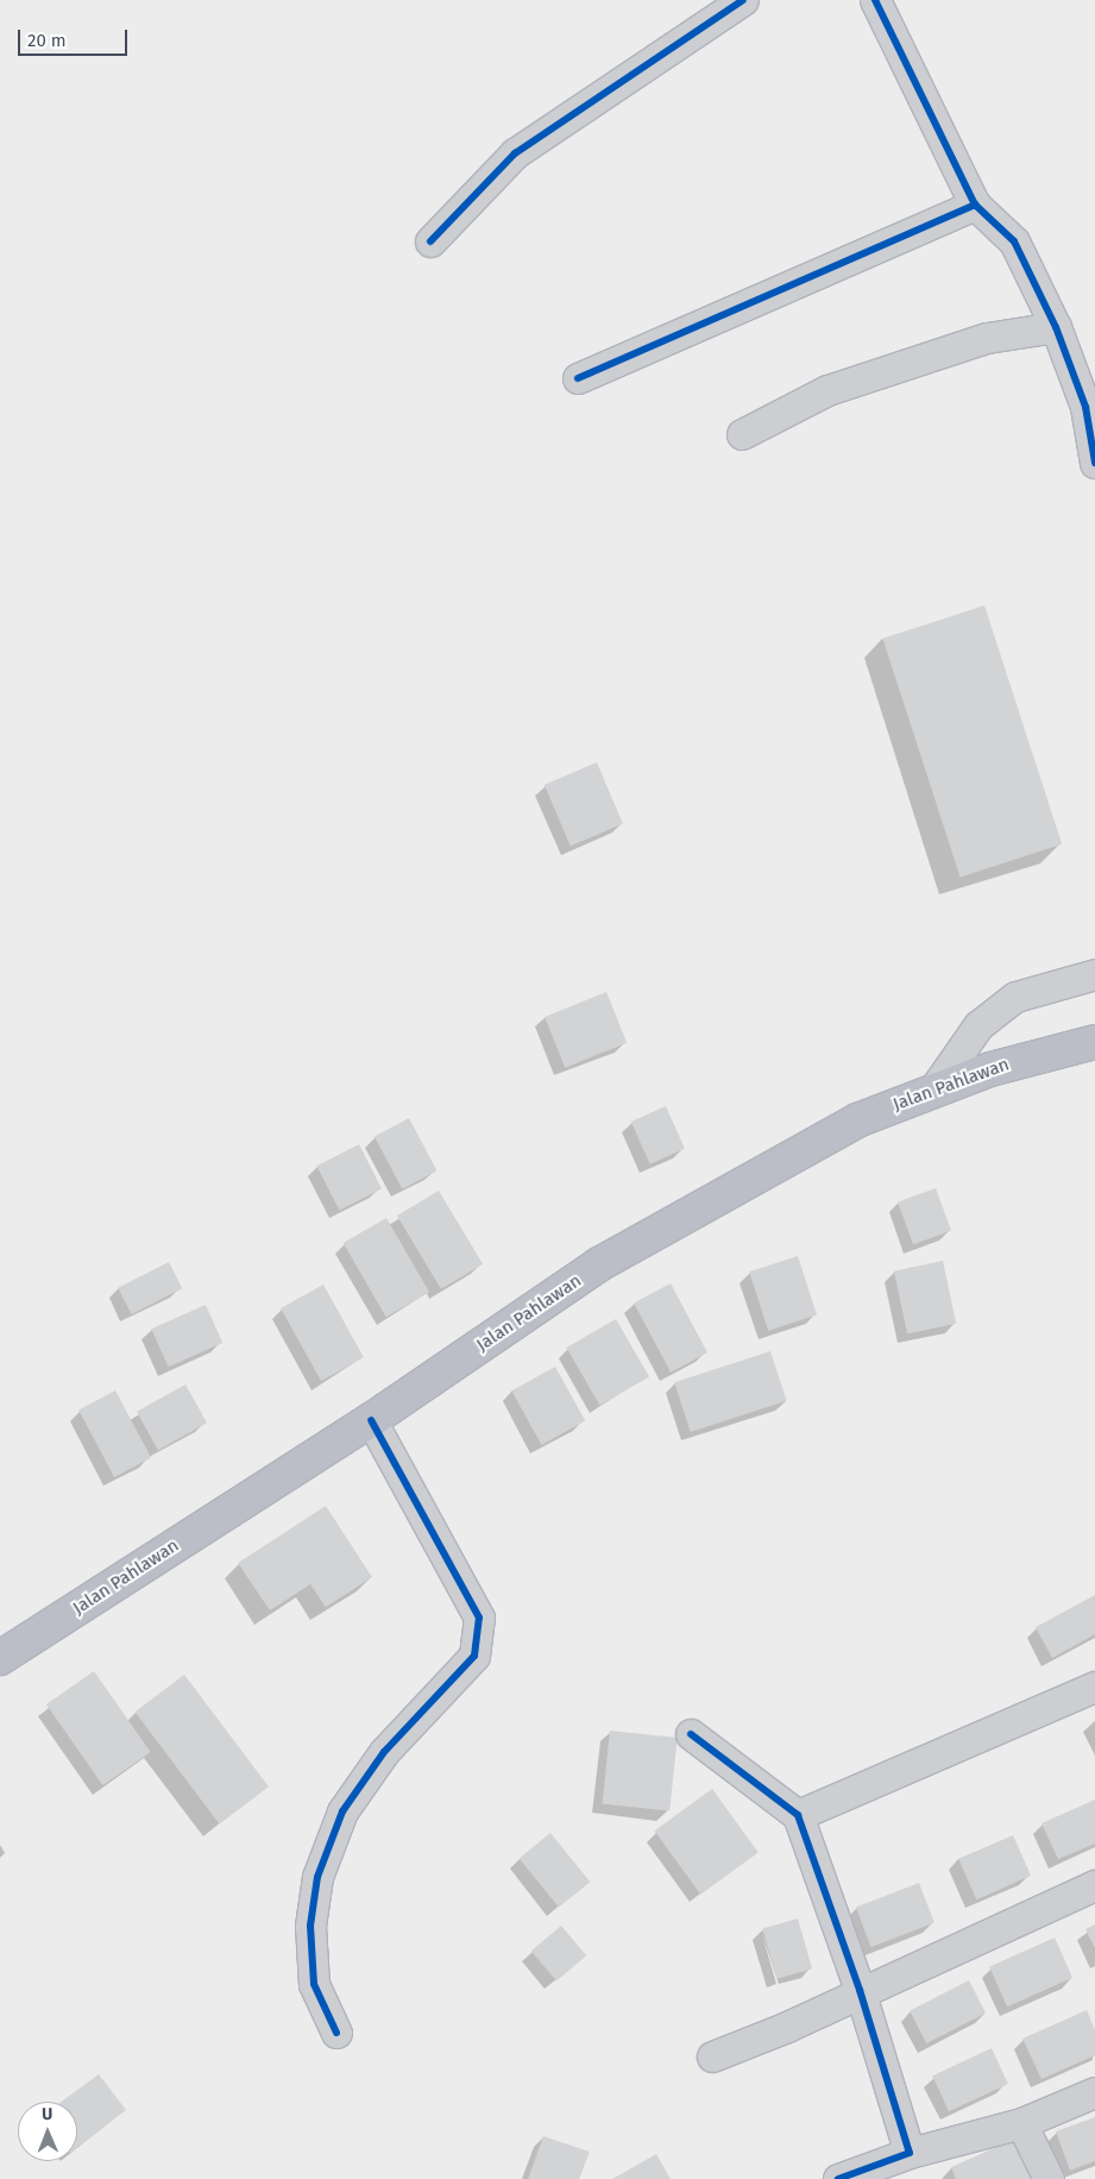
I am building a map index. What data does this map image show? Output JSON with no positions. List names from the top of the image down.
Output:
{
  "streets": {
    "highway": ["Jalan Pahlawan"]
  },
  "scale_bar": "20 m",
  "north": "top"
}
